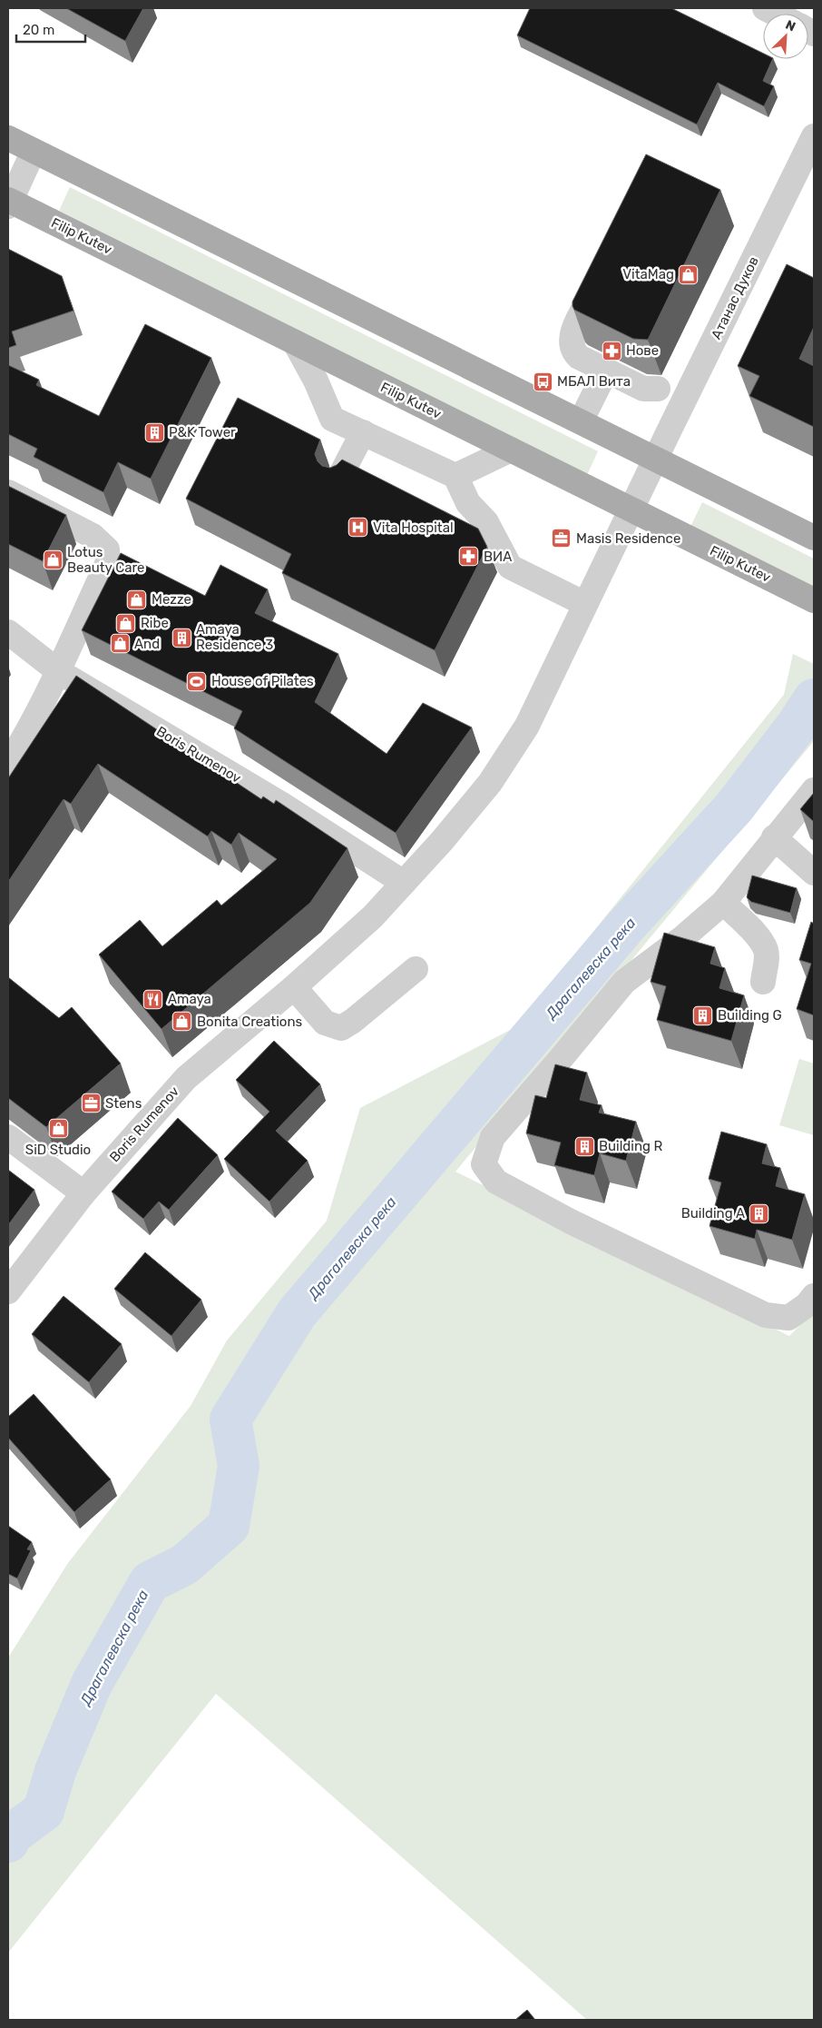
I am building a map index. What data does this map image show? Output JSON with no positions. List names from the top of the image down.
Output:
{
  "streets": {
    "main road": ["Filip Kutev"],
    "street": ["Атанас Дуков", "Boris Rumenov"]
  },
  "crossings": [
    ["Filip Kutev", "Атанас Дуков"],
    ["Атанас Дуков", "Boris Rumenov"]
  ],
  "water": ["Драгалевска река"],
  "places": {
    "shop": [
      "VitaMag",
      "Lotus Beauty Care",
      "Mezze",
      "Ribe",
      "And",
      "Bonita Creations",
      "SiD Studio"
    ],
    "pharmacy": ["Нове", "ВИА"],
    "bus stop": ["МБАЛ Вита"],
    "building": [
      "P&K Tower",
      "Amaya Residence 3",
      "Building G",
      "Building R",
      "Building A"
    ],
    "hospital": ["Vita Hospital"],
    "office": ["Masis Residence", "Stens"],
    "sports": ["House of Pilates"],
    "restaurant": ["Amaya"]
  },
  "scale_bar": "20 m",
  "north": "top right"
}
